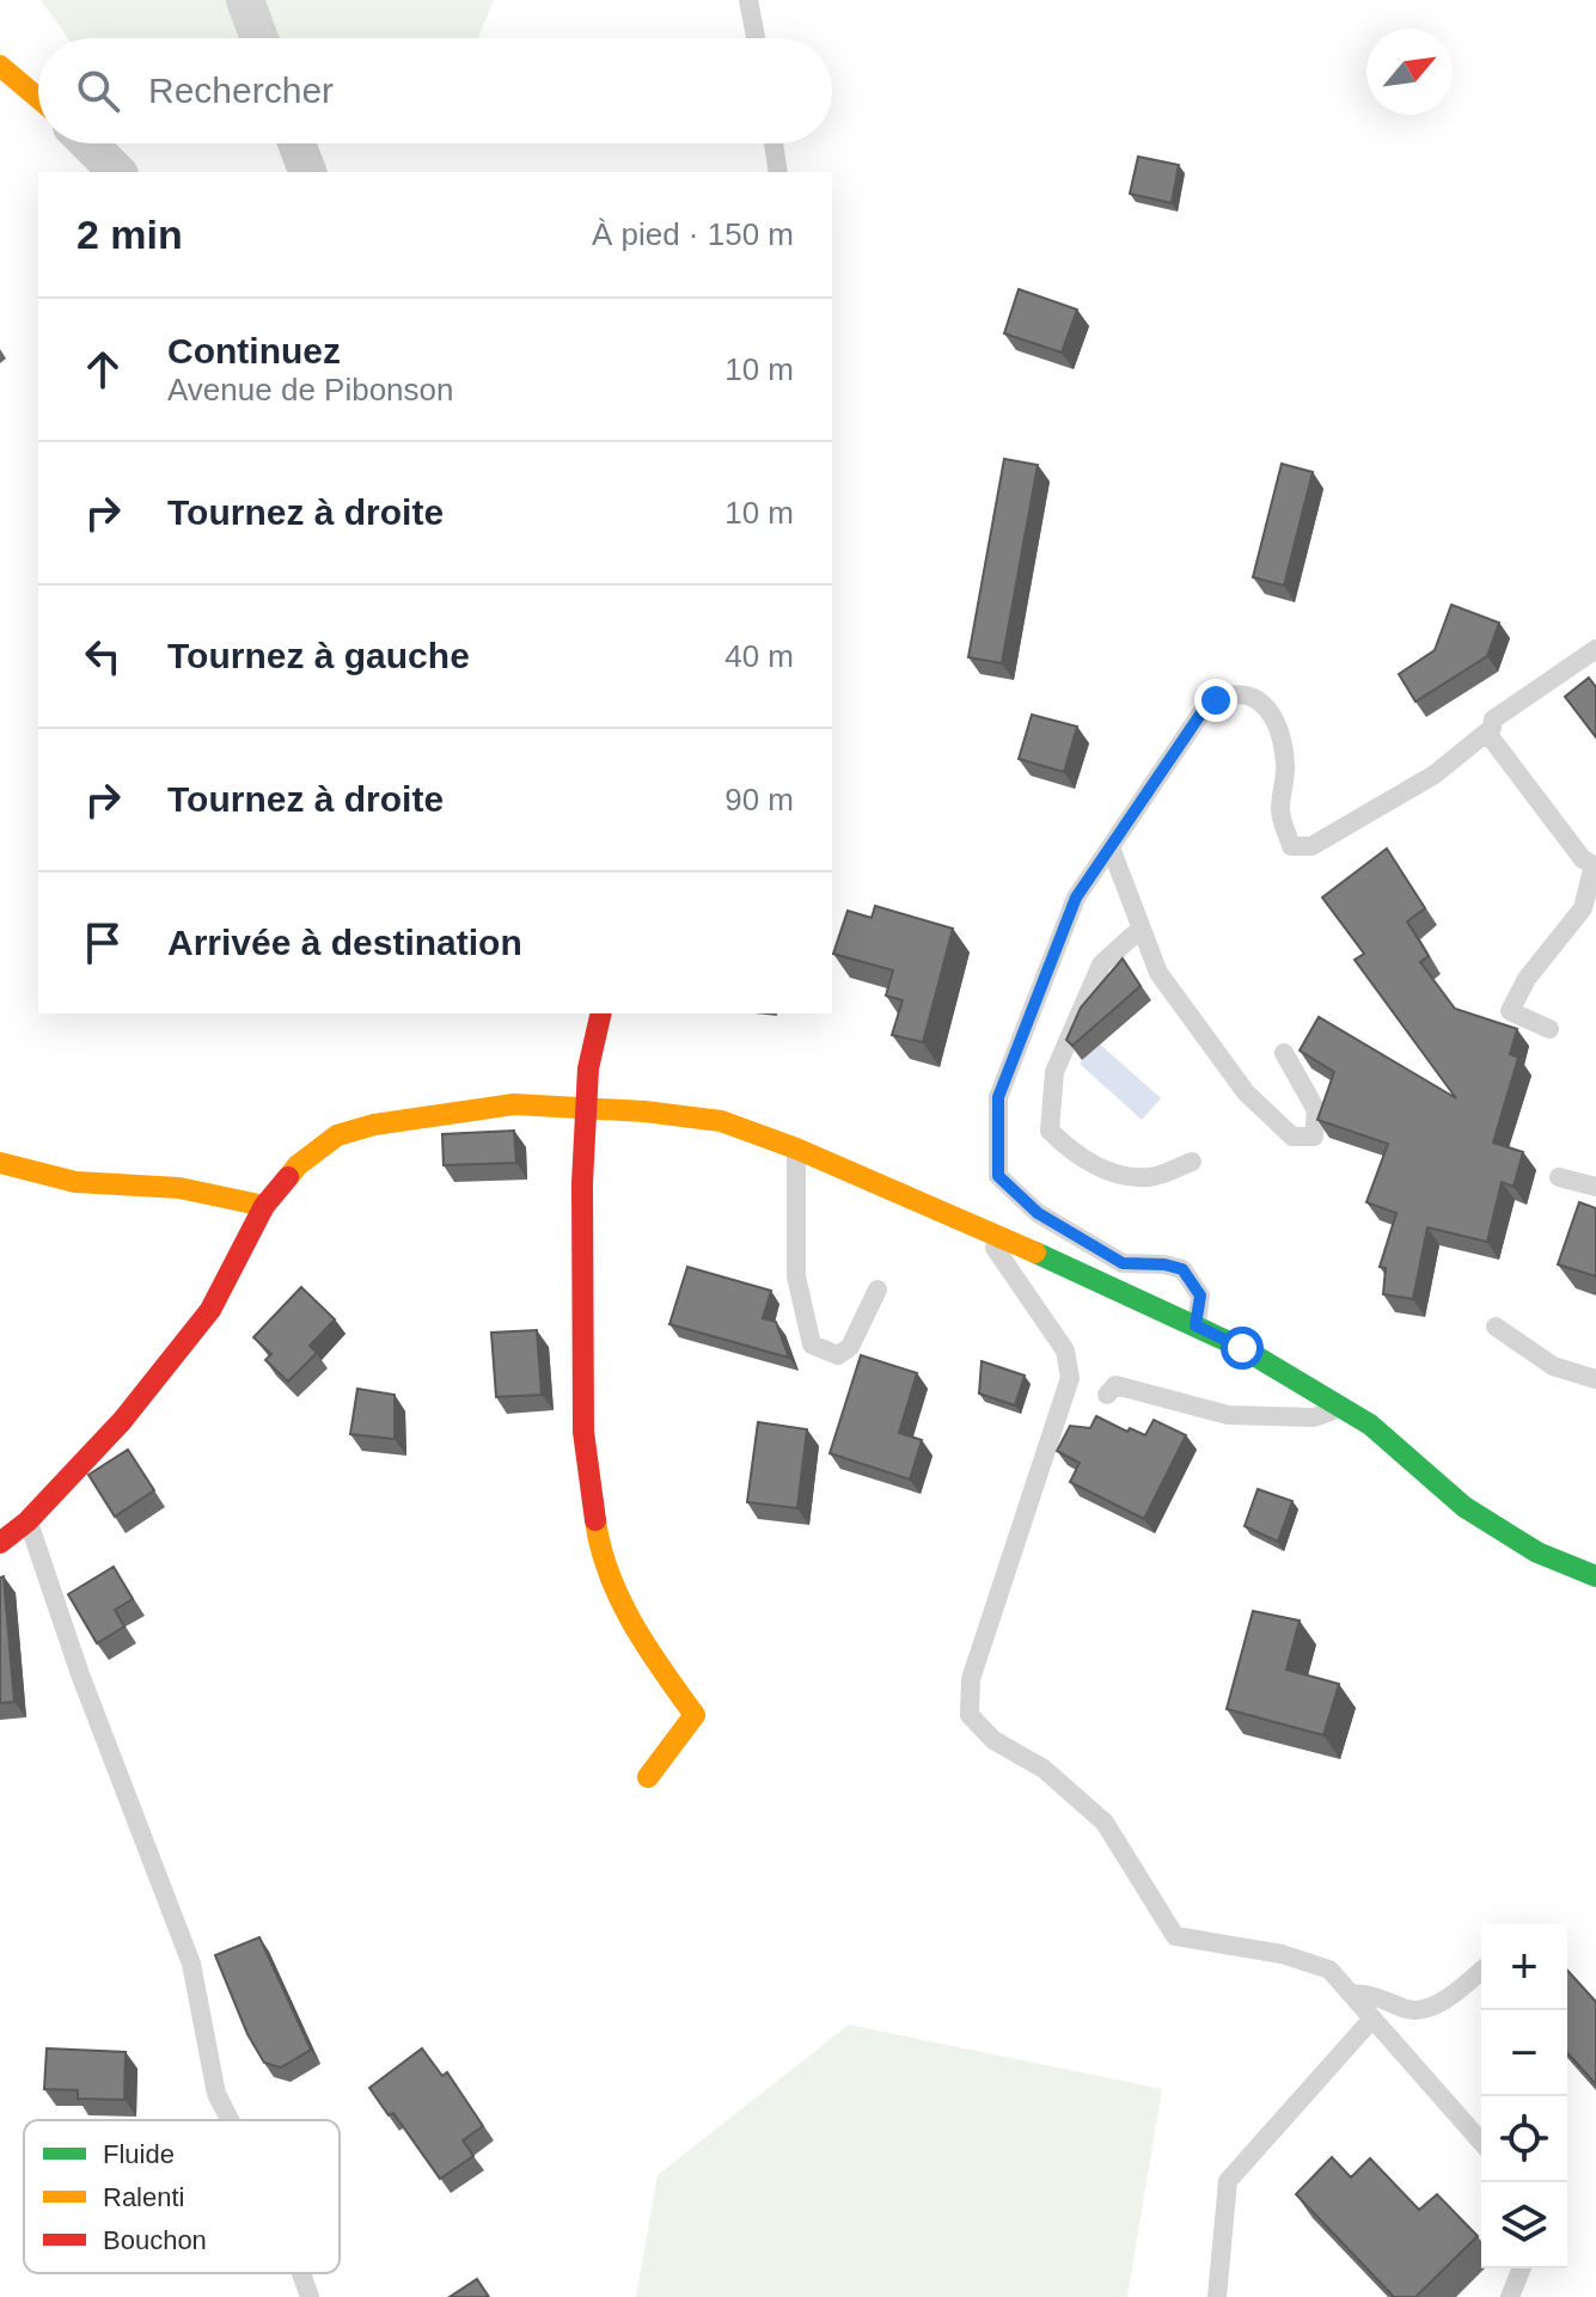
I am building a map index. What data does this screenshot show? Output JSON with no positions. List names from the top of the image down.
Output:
{
  "legend": ["Fluide", "Ralenti", "Bouchon"],
  "north": "top right",
  "page": {
    "search": "Rechercher",
    "heading": ["2 min", "À pied · 150 m"],
    "list": [
      ["Continuez", "Avenue de Pibonson", "10 m"],
      ["Tournez à droite", "10 m"],
      ["Tournez à gauche", "40 m"],
      ["Tournez à droite", "90 m"],
      "Arrivée à destination"
    ],
    "map_buttons": ["+", "−"]
  }
}
